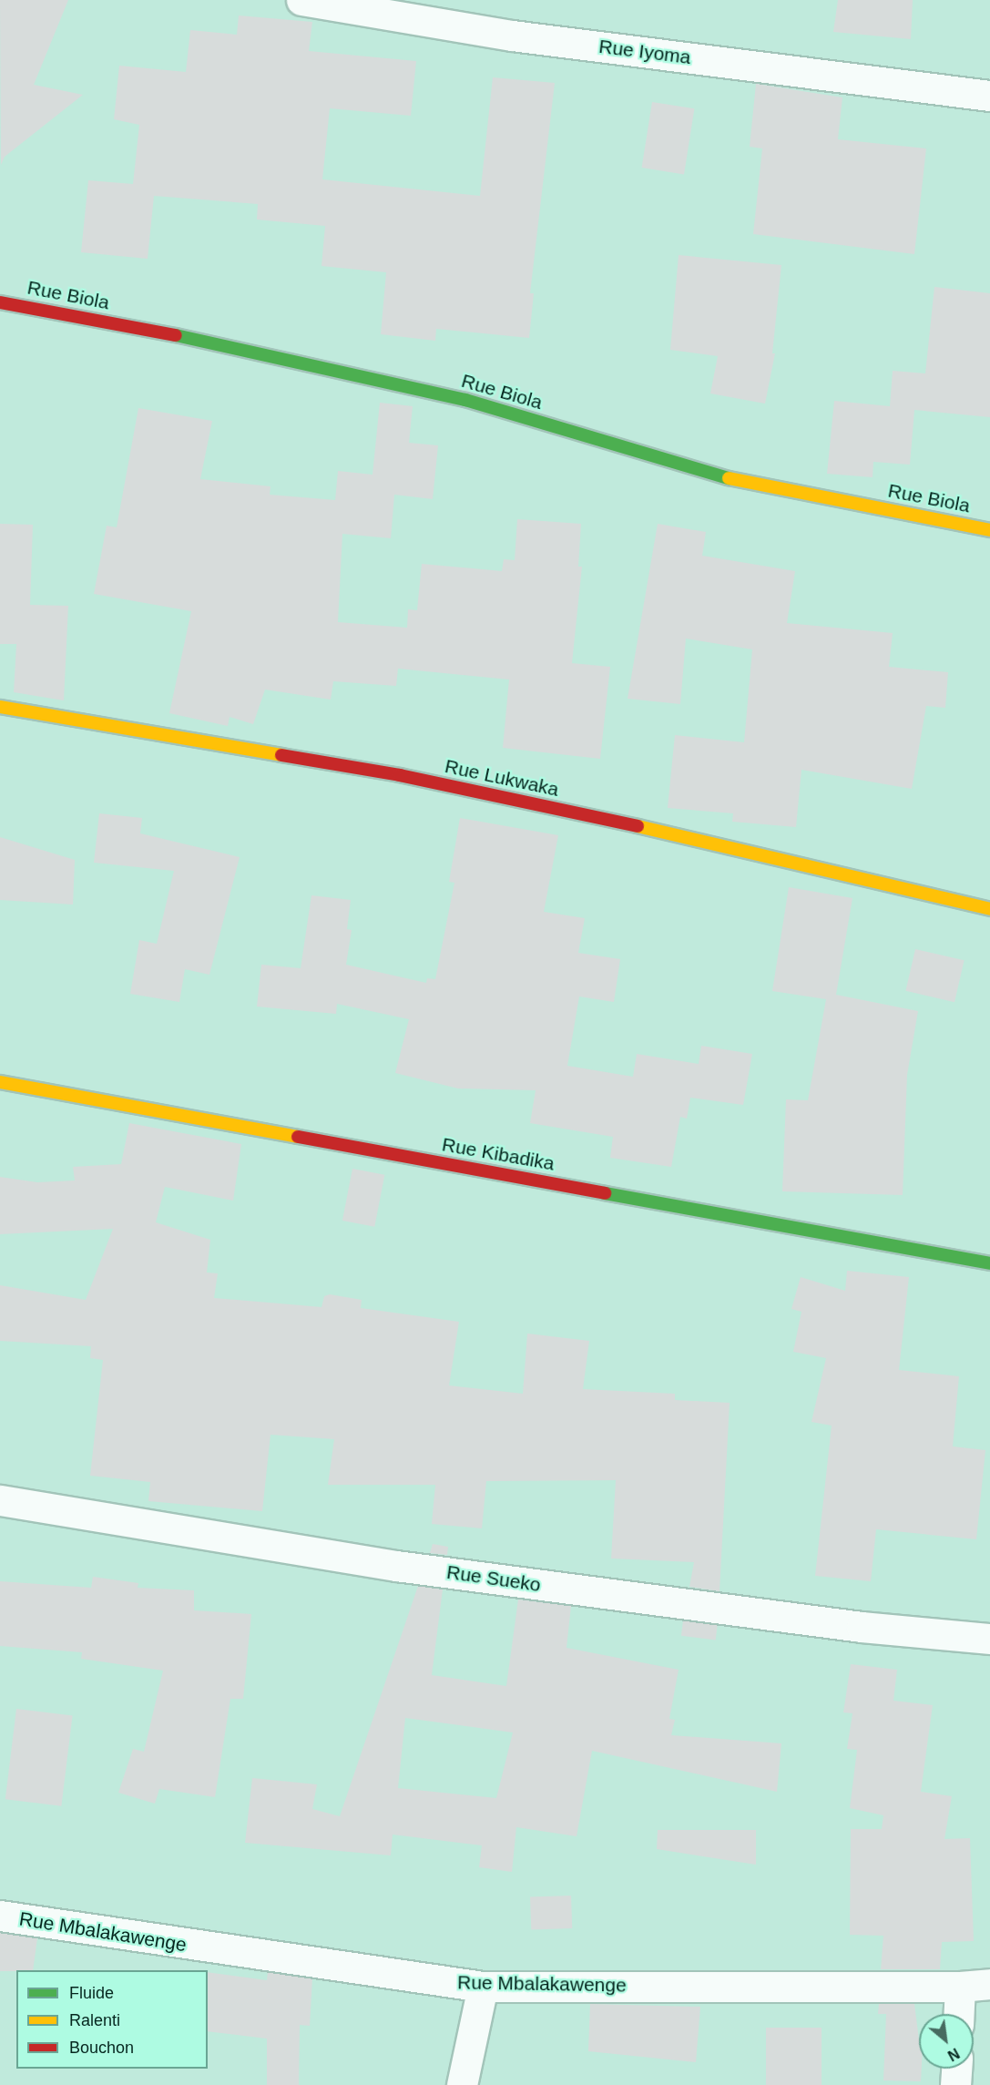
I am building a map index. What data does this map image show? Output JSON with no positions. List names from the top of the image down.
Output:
{
  "streets": {
    "street": [
      "Rue Iyoma",
      "Rue Biola",
      "Rue Lukwaka",
      "Rue Kibadika",
      "Rue Sueko",
      "Rue Mbalakawenge"
    ]
  },
  "legend": ["Fluide", "Ralenti", "Bouchon"],
  "north": "bottom right"
}
